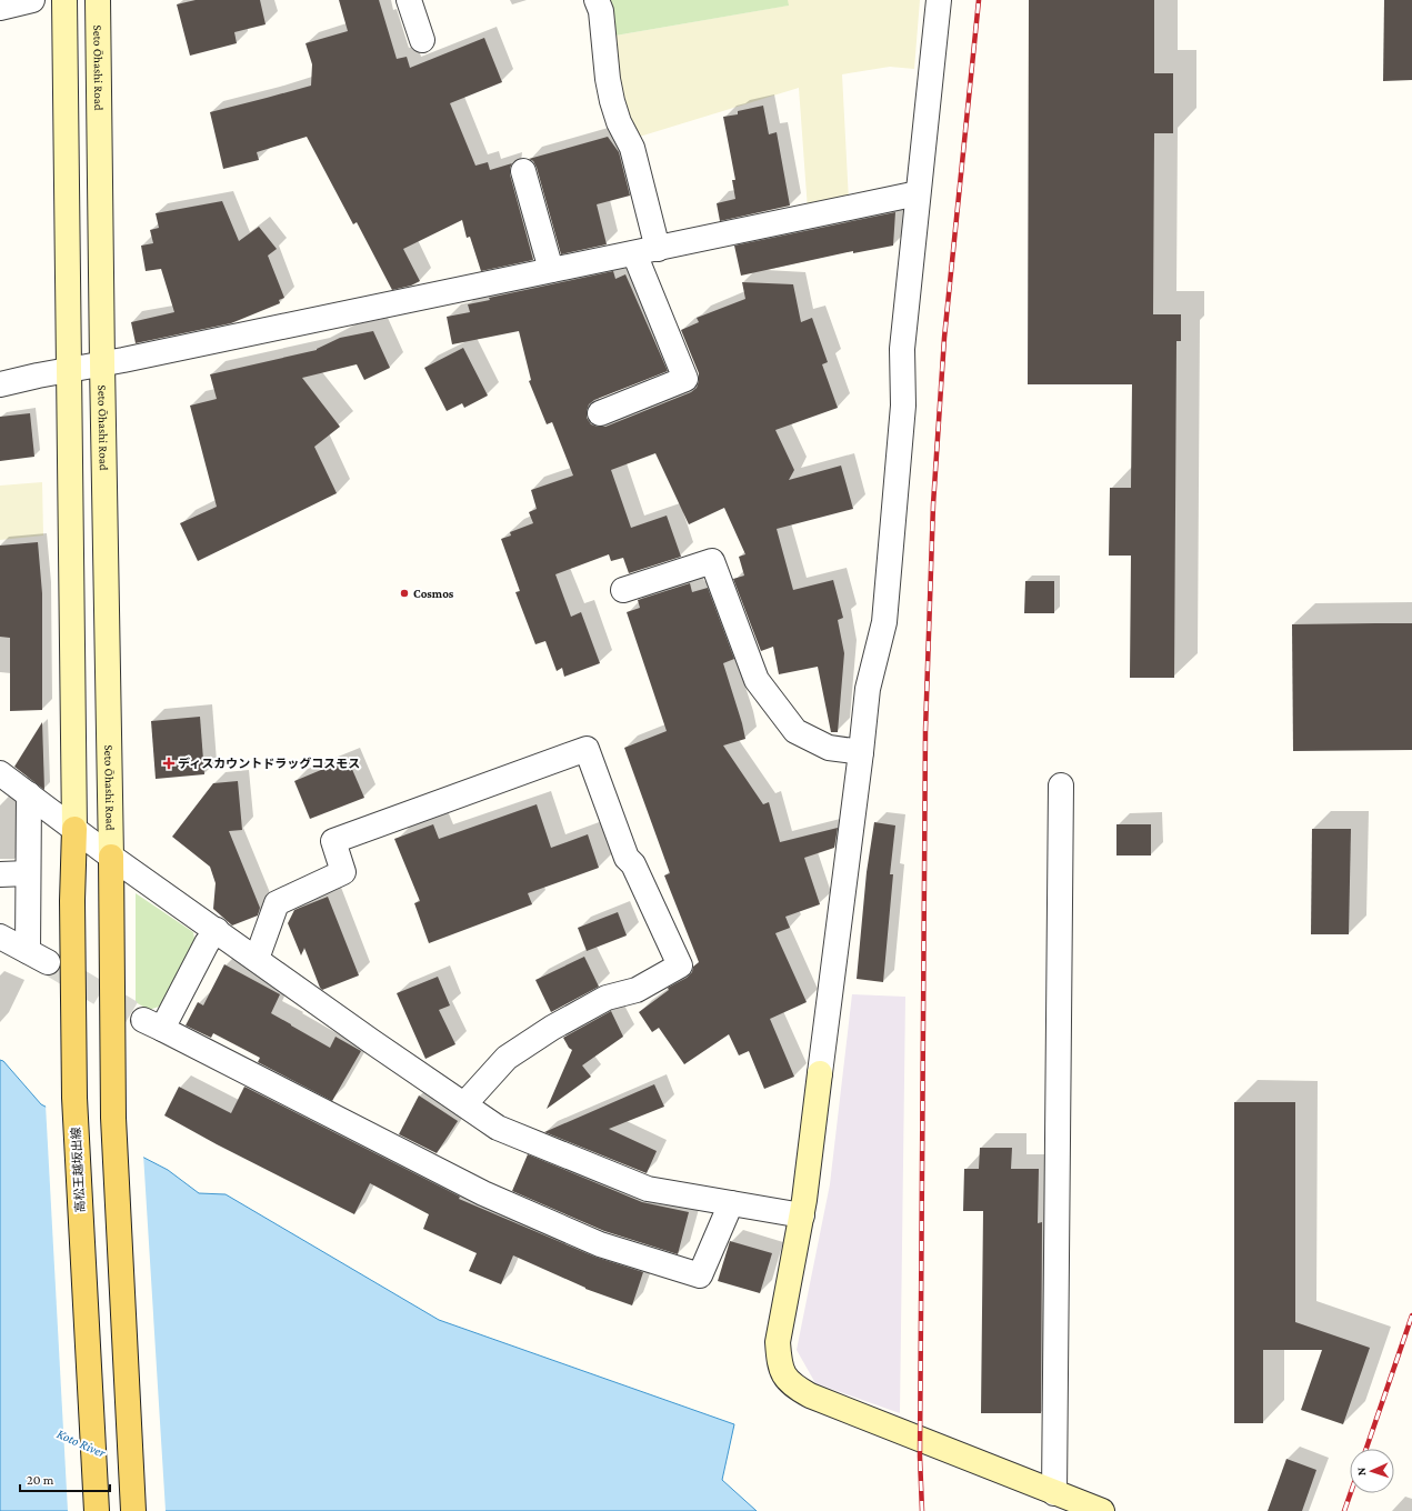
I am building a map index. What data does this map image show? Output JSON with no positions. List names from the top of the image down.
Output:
{
  "streets": {
    "main road": ["高松王越坂出線"],
    "street": ["Seto Ōhashi Road"]
  },
  "water": ["Koto River"],
  "places": {
    "other": ["Cosmos"],
    "health": ["ディスカウントドラッグコスモス"]
  },
  "scale_bar": "20 m",
  "north": "left"
}
